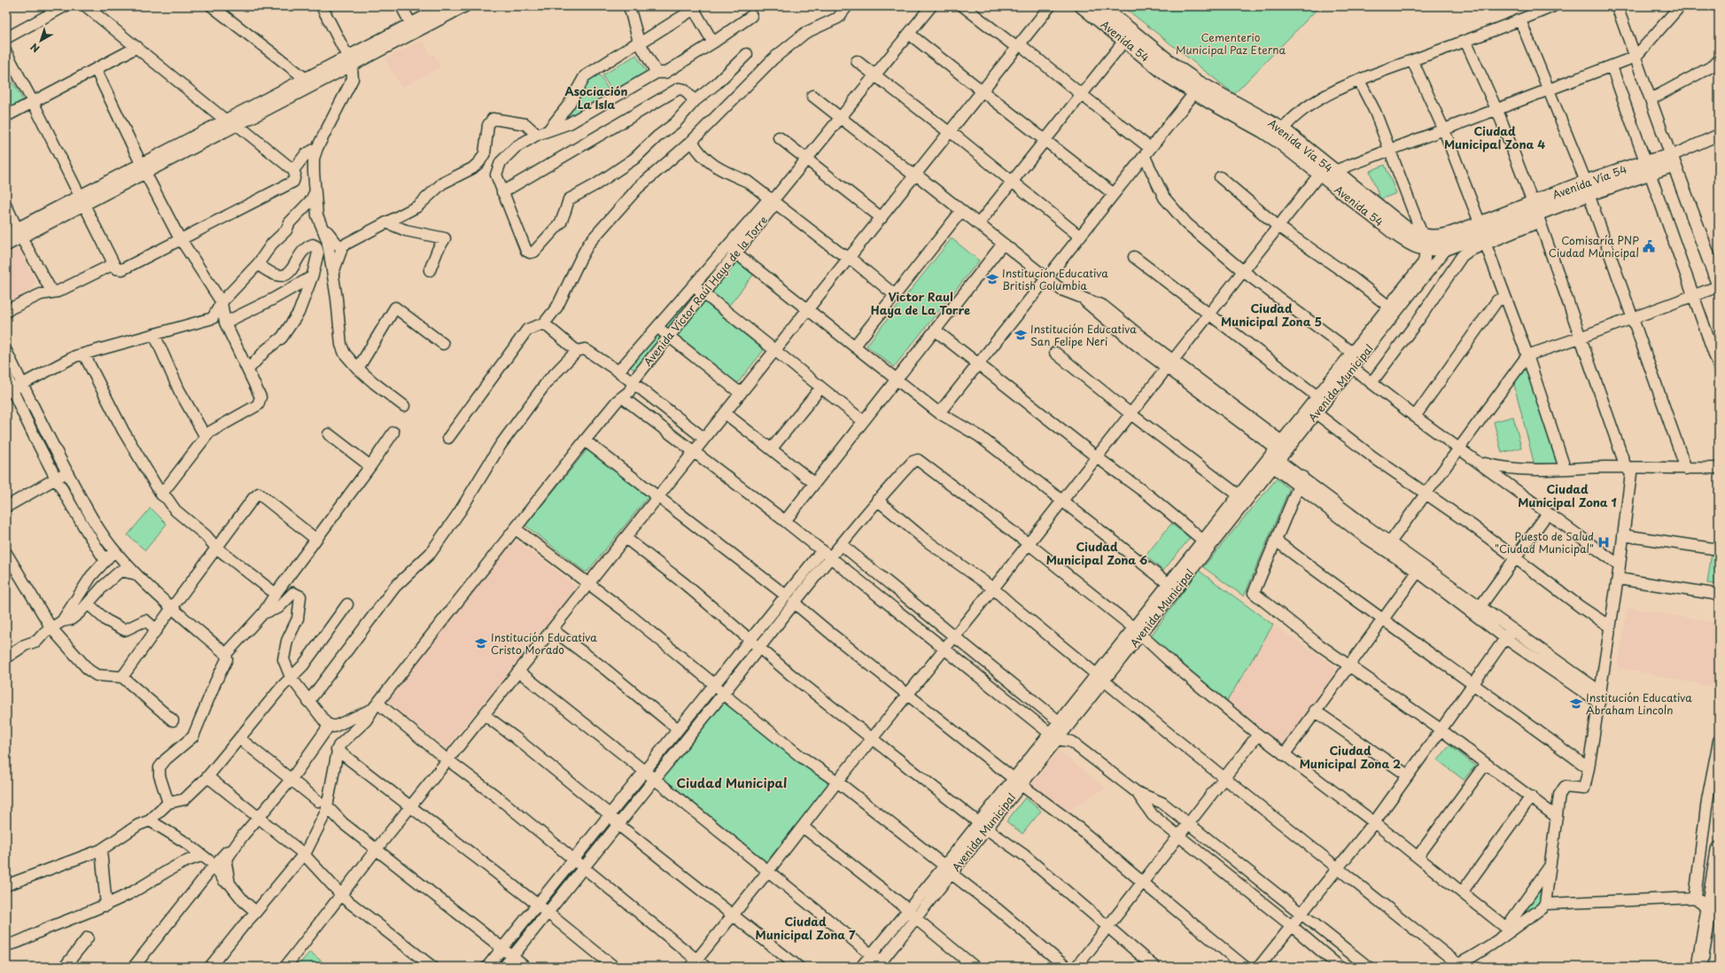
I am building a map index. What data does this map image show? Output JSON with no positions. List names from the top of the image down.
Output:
{
  "streets": {
    "main road": ["Avenida 54", "Avenida Vía 54"],
    "street": ["Avenida Víctor Raúl Haya de la Torre", "Avenida Municipal"]
  },
  "crossings": [
    ["Avenida 54", "Avenida Municipal"]
  ],
  "districts": [
    "Asociación La Isla",
    "Ciudad Municipal Zona 4",
    "Victor Raul Haya de La Torre",
    "Ciudad Municipal Zona 5",
    "Ciudad Municipal Zona 1",
    "Ciudad Municipal Zona 6",
    "Ciudad Municipal Zona 2",
    "Ciudad Municipal",
    "Ciudad Municipal Zona 7"
  ],
  "parks": ["Cementerio Municipal Paz Eterna"],
  "places": {
    "public building": ["Comisaría PNP Ciudad Municipal"],
    "school or university": [
      "Institución Educativa British Columbia",
      "Institución Educativa San Felipe Neri",
      "Institución Educativa Cristo Morado",
      "Institución Educativa Abraham Lincoln"
    ],
    "hospital": ["Puesto de Salud \"Ciudad Municipal\""]
  },
  "north": "bottom left"
}
